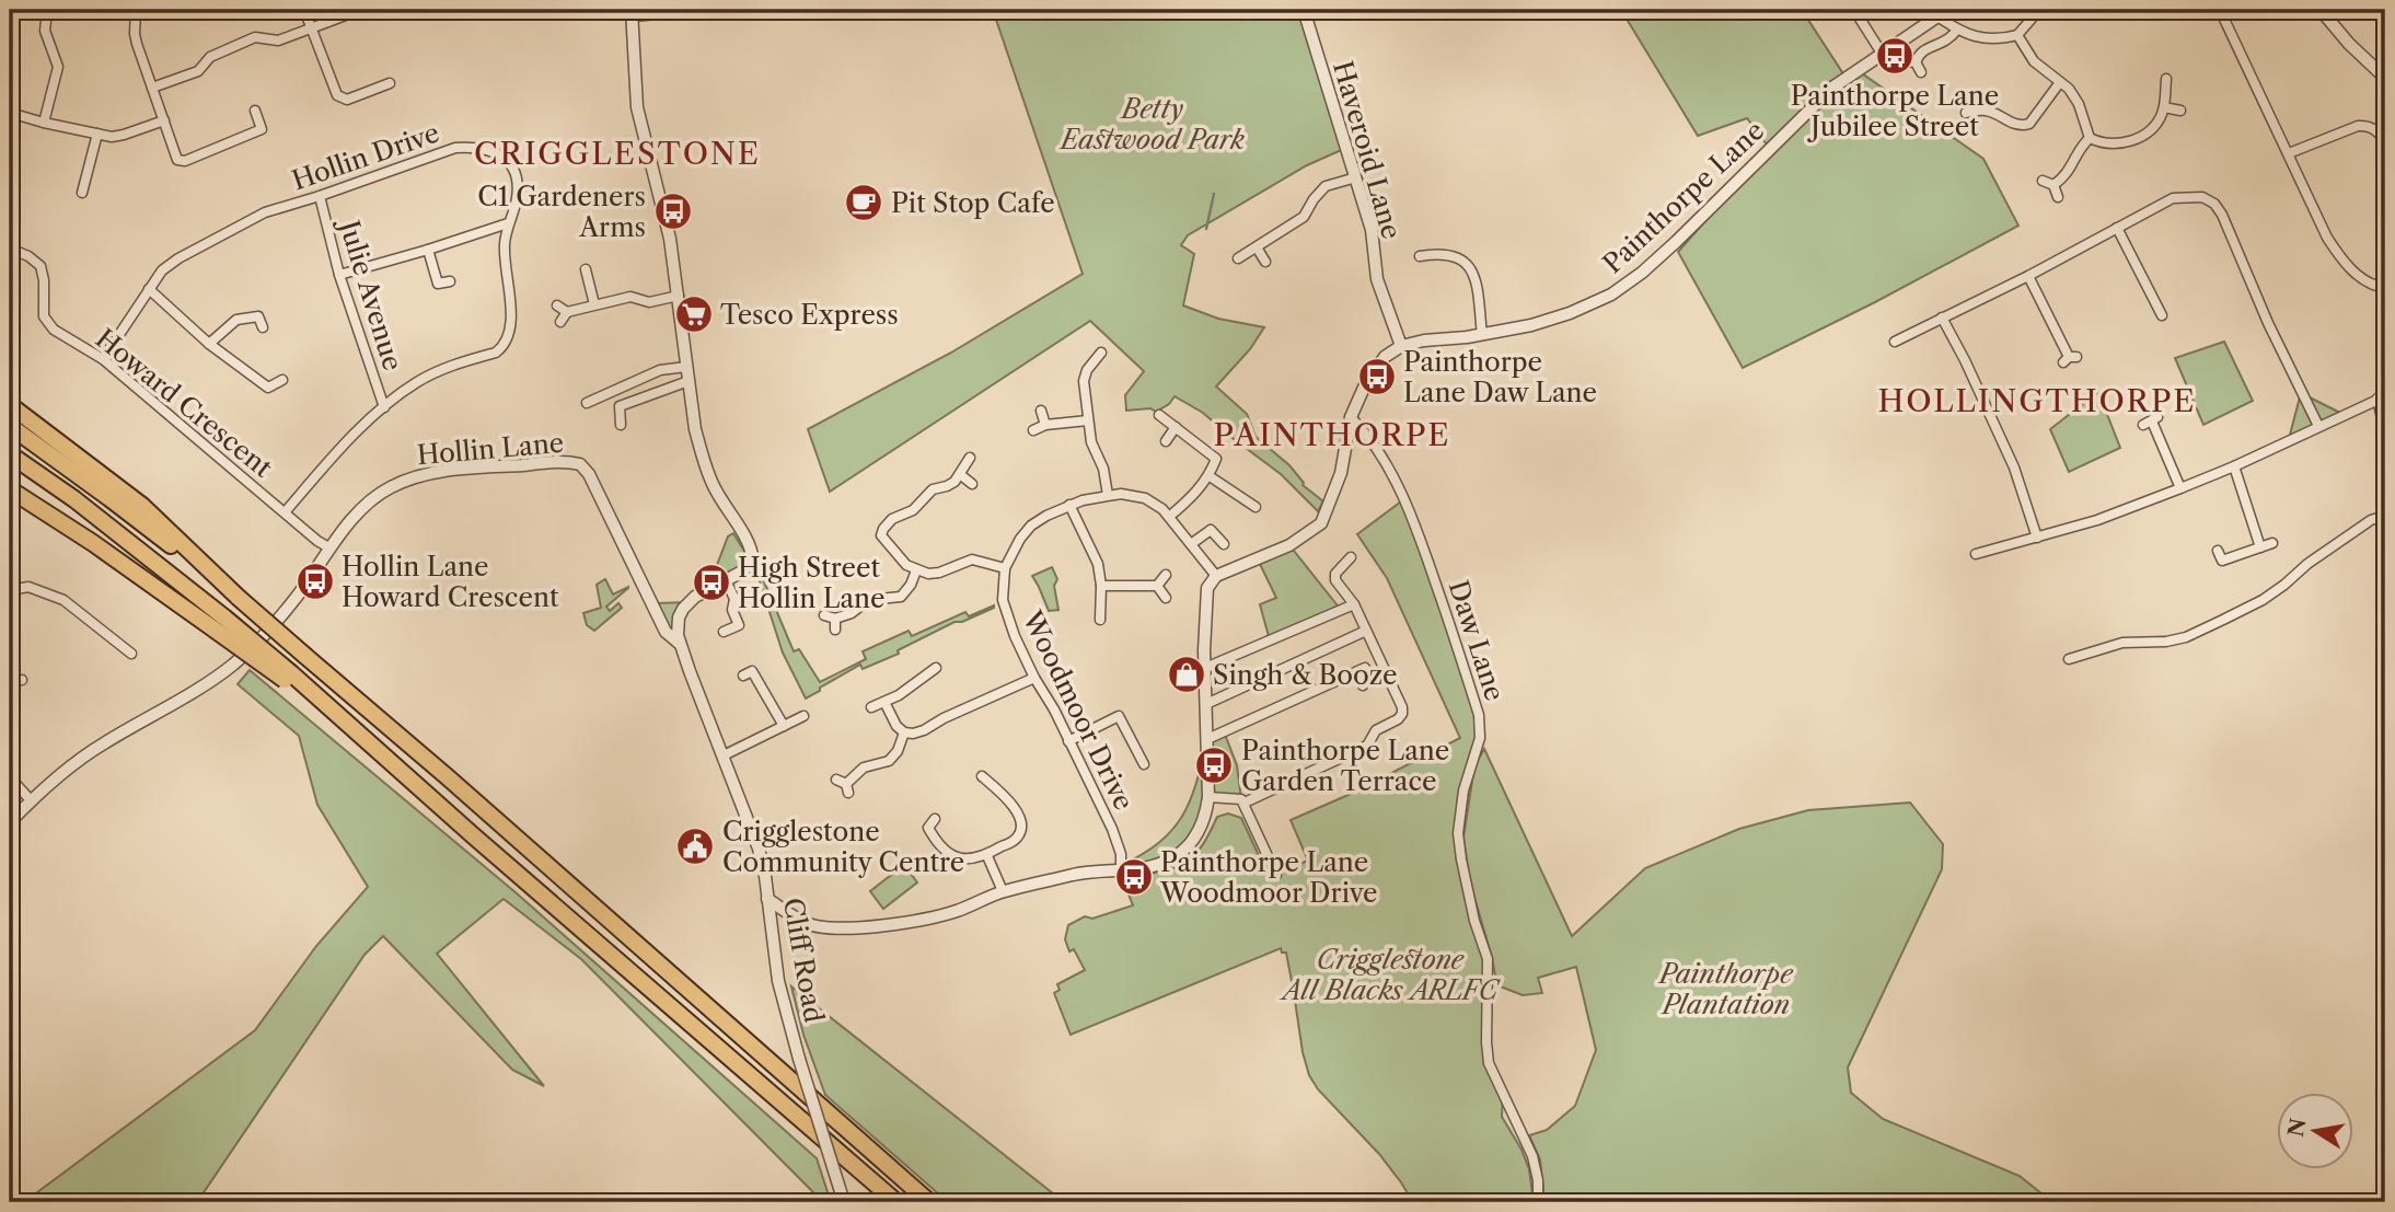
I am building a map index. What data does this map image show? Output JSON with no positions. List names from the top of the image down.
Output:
{
  "streets": {
    "street": [
      "Haveroid Lane",
      "Hollin Drive",
      "Painthorpe Lane",
      "Julie Avenue",
      "Howard Crescent",
      "Hollin Lane",
      "Daw Lane",
      "Woodmoor Drive",
      "Cliff Road"
    ]
  },
  "crossings": [
    ["Haveroid Lane", "Painthorpe Lane"],
    ["Hollin Drive", "Julie Avenue"],
    ["Hollin Drive", "Howard Crescent"],
    ["Howard Crescent", "Hollin Lane"],
    ["Hollin Lane", "Cliff Road"]
  ],
  "districts": ["CRIGGLESTONE", "HOLLINGTHORPE", "PAINTHORPE"],
  "parks": ["Betty Eastwood Park", "Crigglestone All Blacks ARLFC", "Painthorpe Plantation"],
  "places": {
    "bus stop": [
      "Painthorpe Lane Jubilee Street",
      "C1 Gardeners Arms",
      "Painthorpe Lane Daw Lane",
      "Hollin Lane Howard Crescent",
      "High Street Hollin Lane",
      "Painthorpe Lane Garden Terrace",
      "Painthorpe Lane Woodmoor Drive"
    ],
    "cafe": ["Pit Stop Cafe"],
    "supermarket": ["Tesco Express"],
    "shop": ["Singh & Booze"],
    "public building": ["Crigglestone Community Centre"]
  },
  "north": "left"
}
